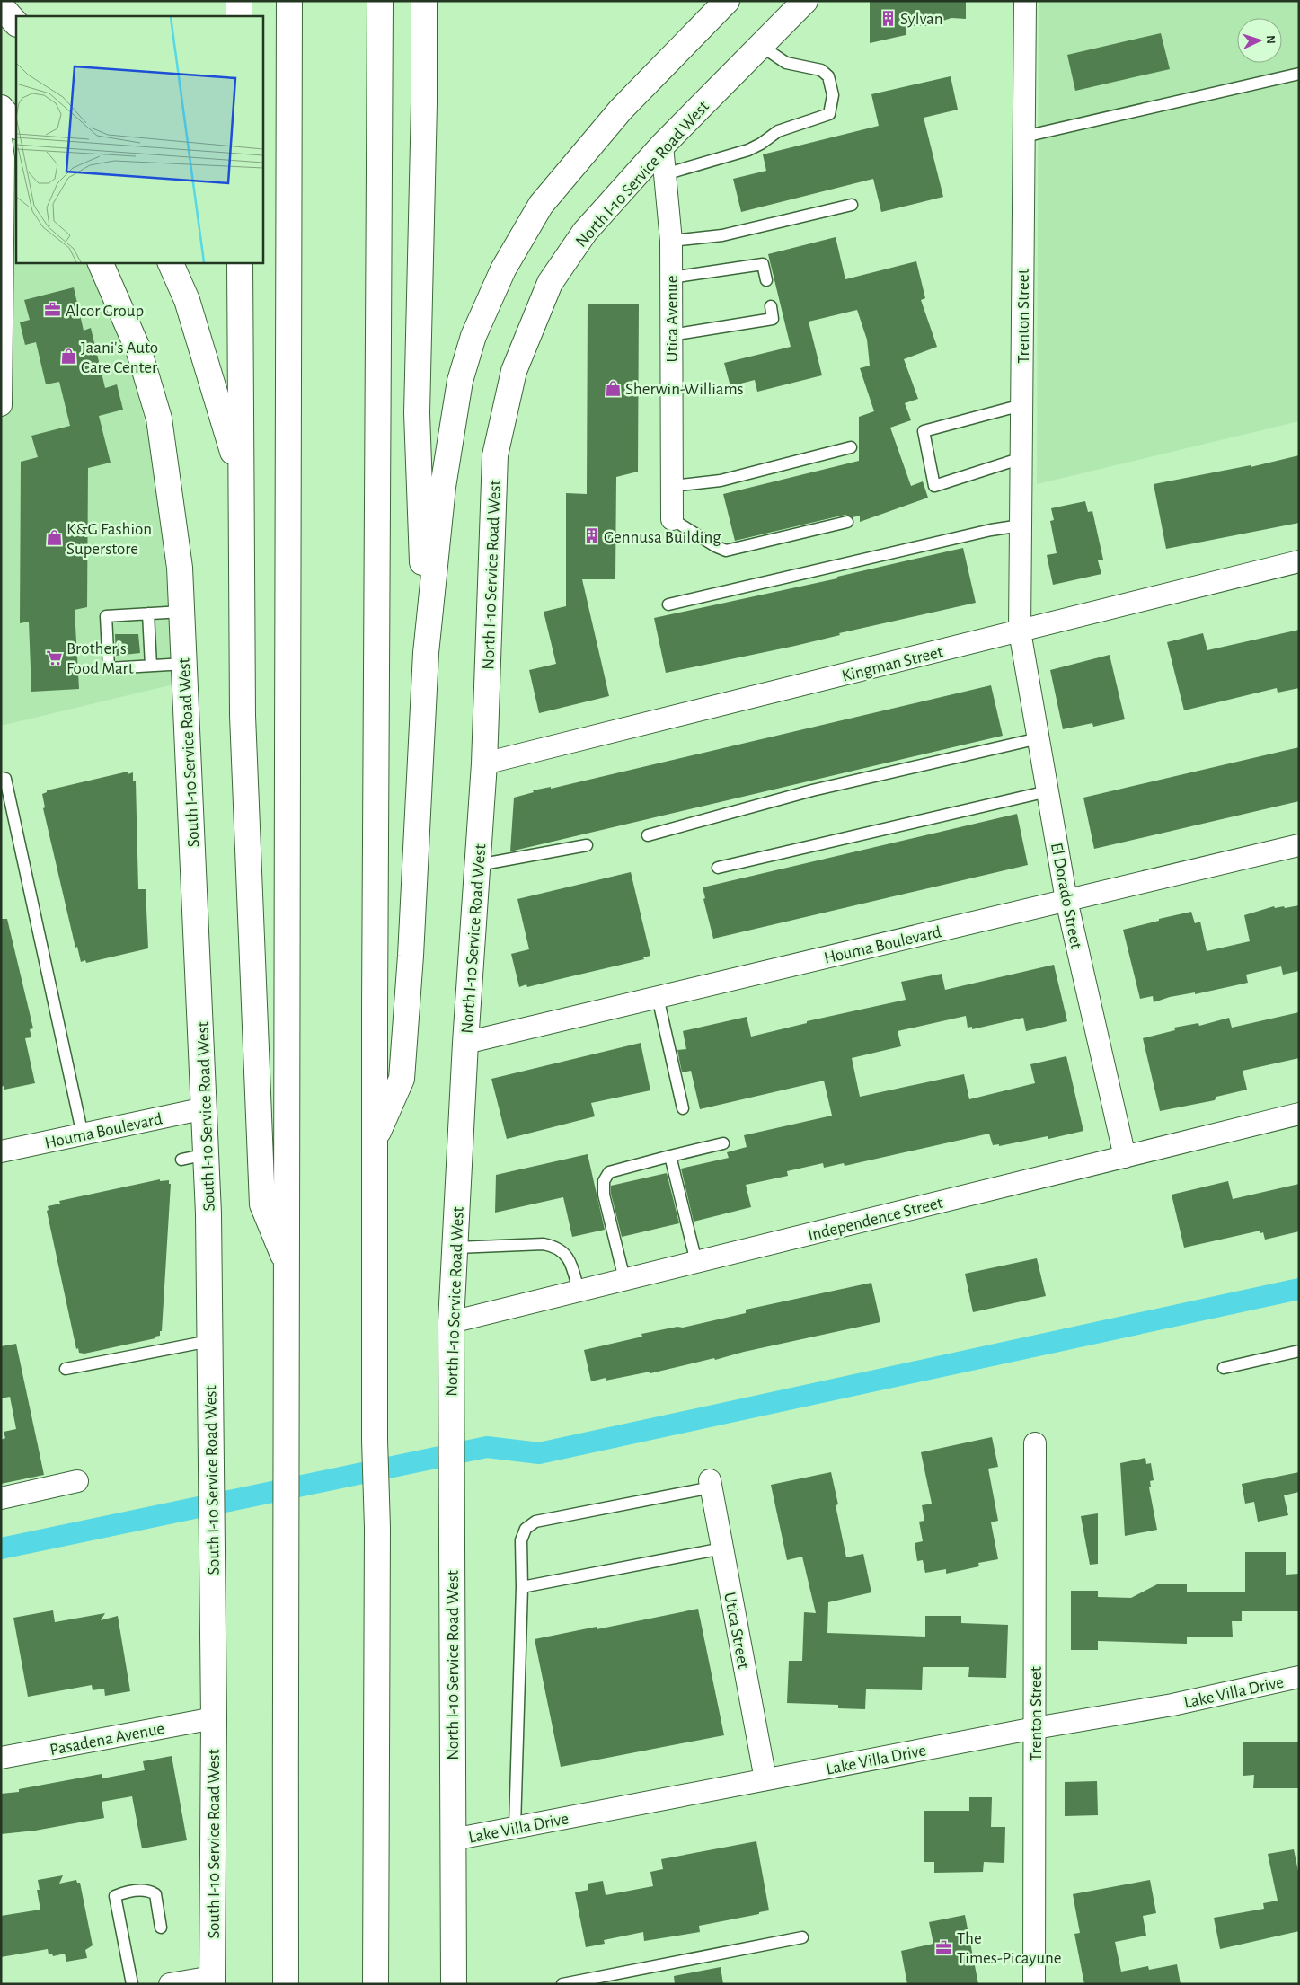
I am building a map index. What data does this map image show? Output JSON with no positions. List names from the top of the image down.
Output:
{
  "streets": {
    "main road": ["North I-10 Service Road West", "South I-10 Service Road West"],
    "street": [
      "Trenton Street",
      "Utica Avenue",
      "Kingman Street",
      "El Dorado Street",
      "Houma Boulevard",
      "Independence Street",
      "Utica Street",
      "Lake Villa Drive",
      "Pasadena Avenue"
    ]
  },
  "crossings": [
    ["North I-10 Service Road West", "Utica Avenue"],
    ["North I-10 Service Road West", "Kingman Street"],
    ["North I-10 Service Road West", "Houma Boulevard"],
    ["North I-10 Service Road West", "Independence Street"],
    ["North I-10 Service Road West", "Lake Villa Drive"],
    ["Trenton Street", "Kingman Street"],
    ["Trenton Street", "El Dorado Street"],
    ["Trenton Street", "Lake Villa Drive"],
    ["Kingman Street", "El Dorado Street"],
    ["South I-10 Service Road West", "Houma Boulevard"],
    ["South I-10 Service Road West", "Pasadena Avenue"],
    ["El Dorado Street", "Houma Boulevard"],
    ["El Dorado Street", "Independence Street"],
    ["Utica Street", "Lake Villa Drive"]
  ],
  "places": {
    "building": ["Sylvan", "Gennusa Building"],
    "office": ["Alcor Group", "The Times-Picayune"],
    "shop": ["Jaani's Auto Care Center", "Sherwin-Williams", "K&G Fashion Superstore"],
    "supermarket": ["Brother's Food Mart"]
  },
  "north": "right"
}
